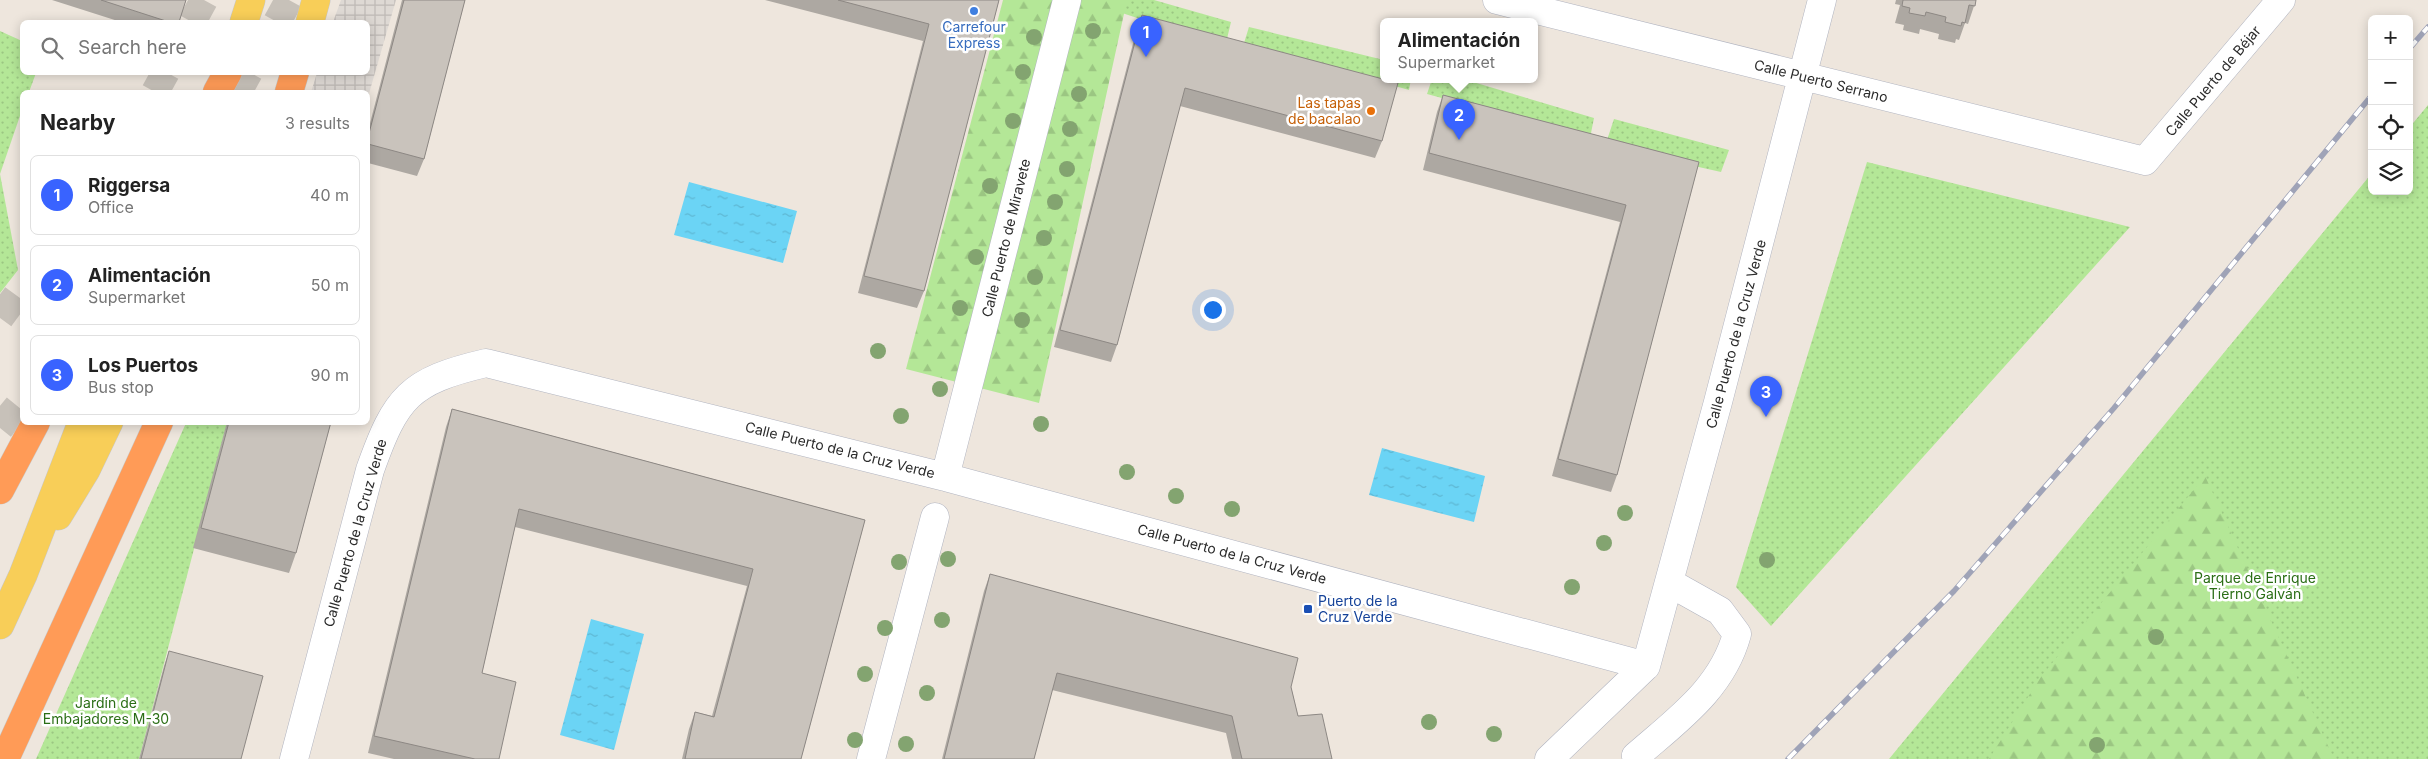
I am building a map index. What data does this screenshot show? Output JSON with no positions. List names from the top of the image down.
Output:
{
  "streets": {
    "street": [
      "Calle Puerto Serrano",
      "Calle Puerto de Béjar",
      "Calle Puerto de Miravete",
      "Calle Puerto de la Cruz Verde"
    ]
  },
  "crossings": [
    ["Calle Puerto Serrano", "Calle Puerto de Béjar"],
    ["Calle Puerto Serrano", "Calle Puerto de la Cruz Verde"],
    ["Calle Puerto de Miravete", "Calle Puerto de la Cruz Verde"]
  ],
  "parks": ["Parque de Enrique Tierno Galván", "Jardín de Embajadores M-30"],
  "places": {
    "other": ["Carrefour Express", "Las tapas de bacalao"],
    "transit": ["Puerto de la Cruz Verde"]
  },
  "page": {
    "map_buttons": ["+", "−"],
    "pins": ["1", "2", "3"],
    "popup": ["Alimentación", "Supermarket"],
    "search": "Search here",
    "heading": ["Nearby", "3 results"],
    "list": [
      {
        "mark": "1",
        "name": "Riggersa",
        "note": "Office",
        "value": "40 m"
      },
      {
        "mark": "2",
        "name": "Alimentación",
        "note": "Supermarket",
        "value": "50 m"
      },
      {
        "mark": "3",
        "name": "Los Puertos",
        "note": "Bus stop",
        "value": "90 m"
      }
    ]
  }
}
